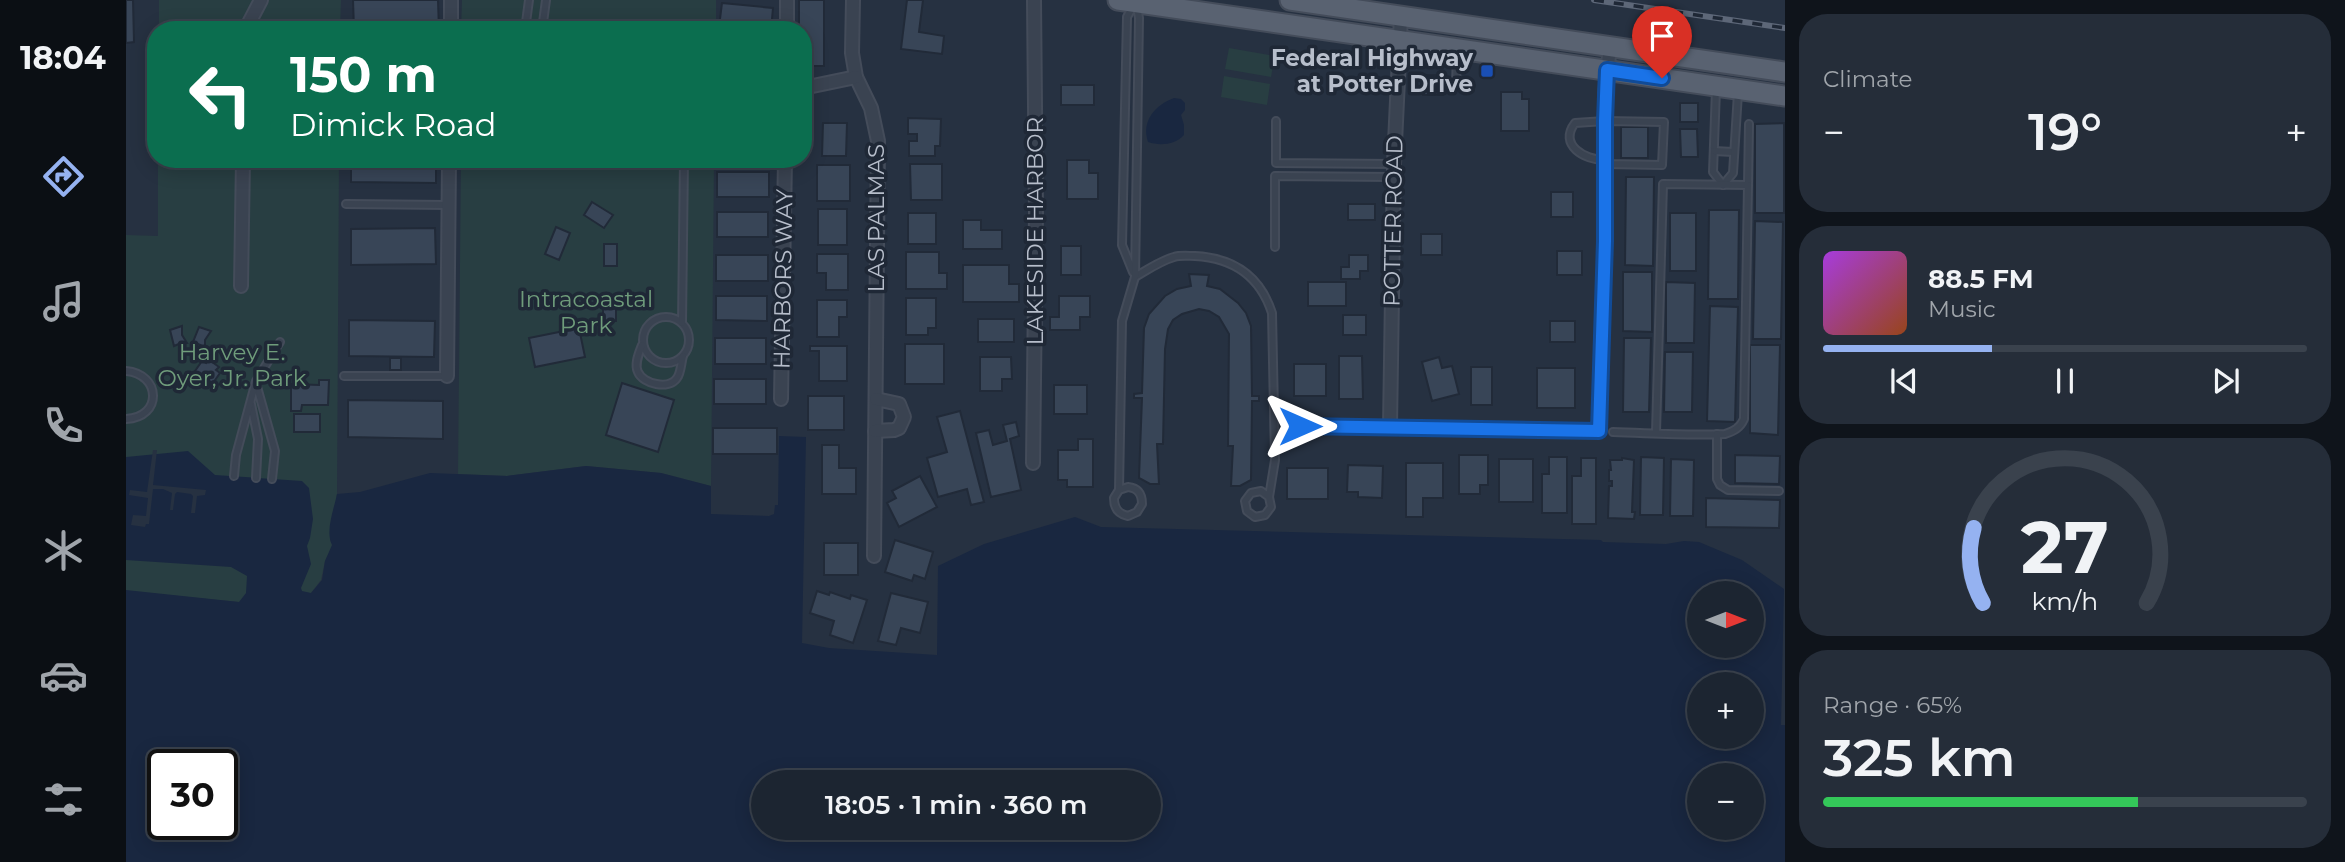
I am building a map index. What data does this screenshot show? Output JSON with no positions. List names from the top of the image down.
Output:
{
  "streets": {
    "street": [
      "LAS PALMAS",
      "POTTER ROAD",
      "LAKESIDE HARBOR",
      "HARBORS WAY"
    ]
  },
  "parks": ["Intracoastal Park", "Harvey E. Oyer, Jr. Park"],
  "places": {
    "transit": ["Federal Highway at Potter Drive"]
  },
  "north": "right",
  "page": {
    "tabs": "18:04",
    "tile": [
      "Climate",
      ["Range · 65%", "325 km"]
    ],
    "turn": ["150 m", "Dimick Road"],
    "heat": ["−", "19°", "+"],
    "song": ["88.5 FM", "Music"],
    "map_buttons": ["+", "−"],
    "limit": "30",
    "trip": "18:05 · 1 min · 360 m",
    "gauge": ["27", "km/h"]
  }
}
